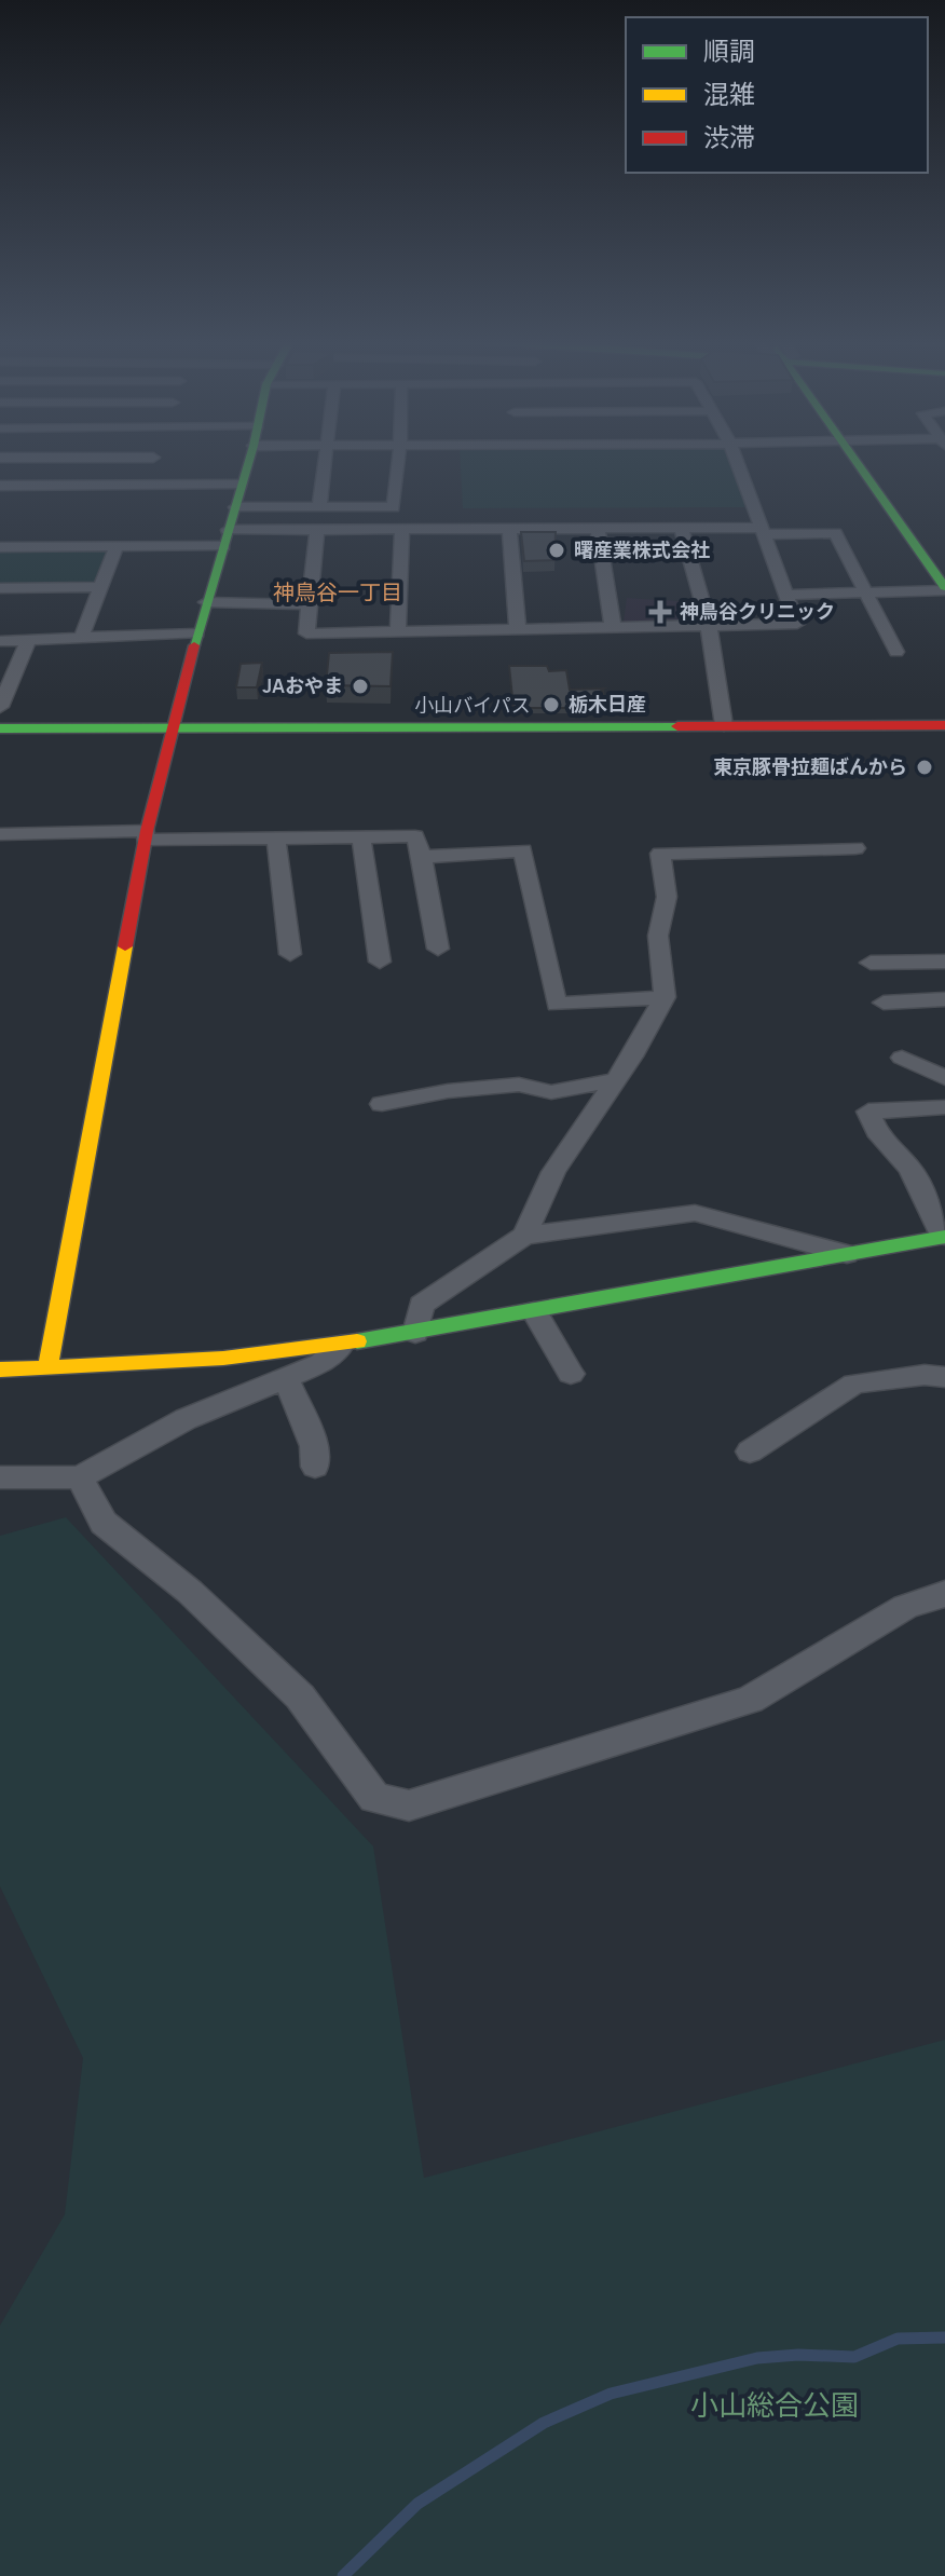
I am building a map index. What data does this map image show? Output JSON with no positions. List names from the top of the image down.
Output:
{
  "streets": {
    "main road": ["小山バイパス"]
  },
  "districts": ["神鳥谷一丁目"],
  "parks": ["小山総合公園"],
  "places": {
    "other": [
      "曙産業株式会社",
      "JAおやま",
      "栃木日産",
      "東京豚骨拉麺ばんから"
    ],
    "health": ["神鳥谷クリニック"]
  },
  "legend": ["順調", "混雑", "渋滞"]
}
